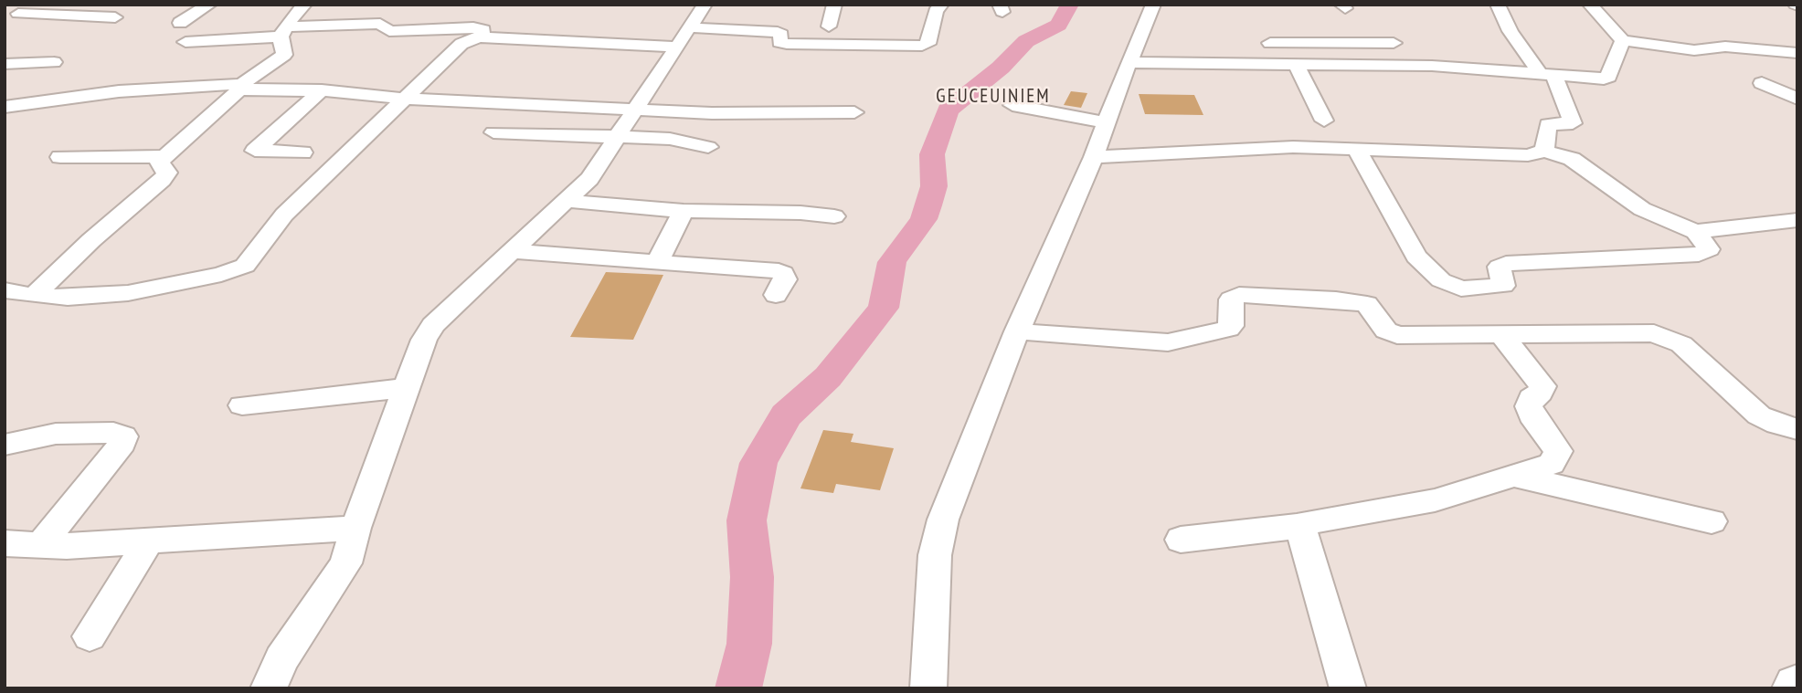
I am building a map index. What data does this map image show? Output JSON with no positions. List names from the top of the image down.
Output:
{
  "districts": ["GEUCEUINIEM"]
}
